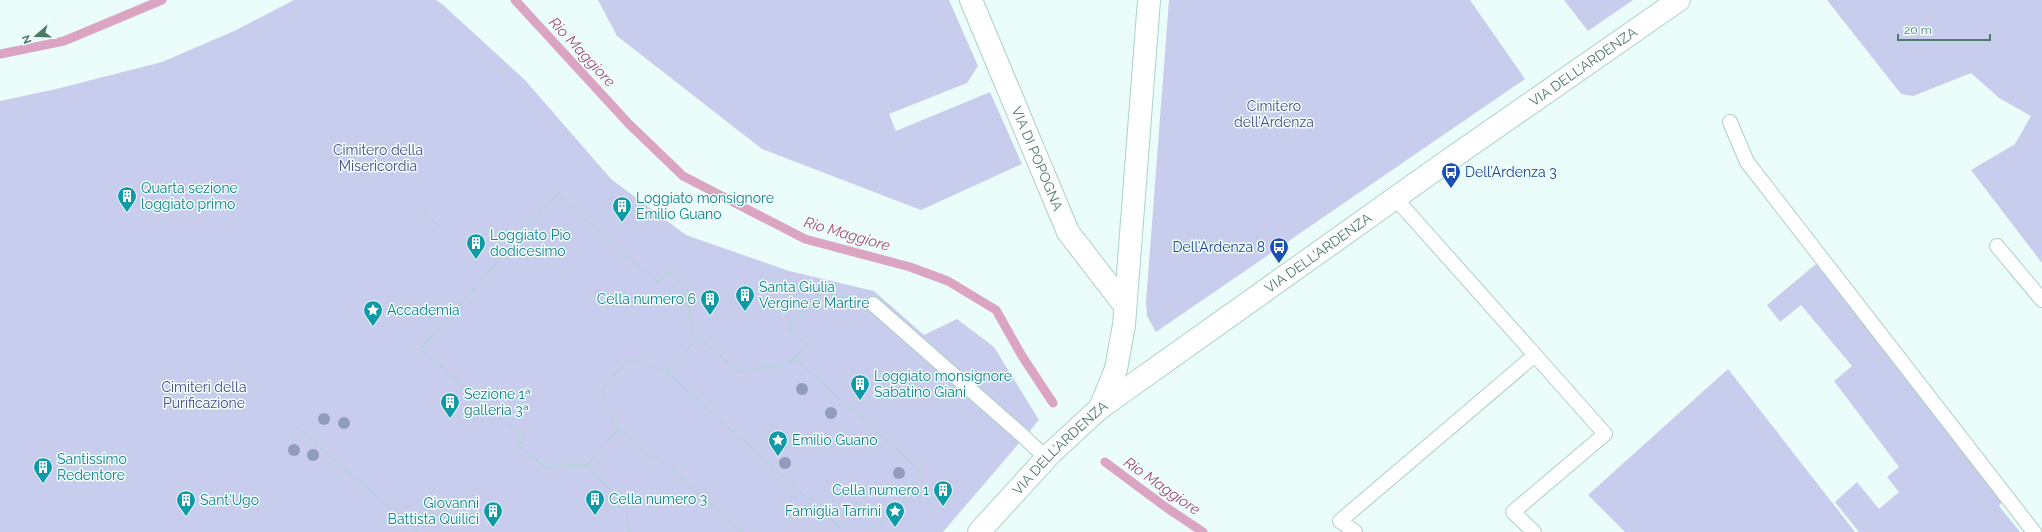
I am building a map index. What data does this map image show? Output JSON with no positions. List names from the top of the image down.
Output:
{
  "streets": {
    "main road": ["VIA DELL'ARDENZA", "VIA DI POPOGNA"]
  },
  "water": ["Rio Maggiore"],
  "parks": ["Cimitero dell'Ardenza", "Cimitero della Misericordia", "Cimiteri della Purificazione"],
  "places": {
    "bus stop": ["Dell’Ardenza 3", "Dell’Ardenza 8"],
    "building": [
      "Quarta sezione loggiato primo",
      "Loggiato monsignore Emilio Guano",
      "Loggiato Pio dodicesimo",
      "Santa Giulia Vergine e Martire",
      "Cella numero 6",
      "Loggiato monsignore Sabatino Giani",
      "Sezione 1ª galleria 3ª",
      "Santissimo Redentore",
      "Cella numero 1",
      "Cella numero 3",
      "Sant'Ugo",
      "Giovanni Battista Quilici"
    ],
    "place": ["Accademia", "Emilio Guano", "Famiglia Tarrini"]
  },
  "scale_bar": "20 m",
  "north": "left"
}
